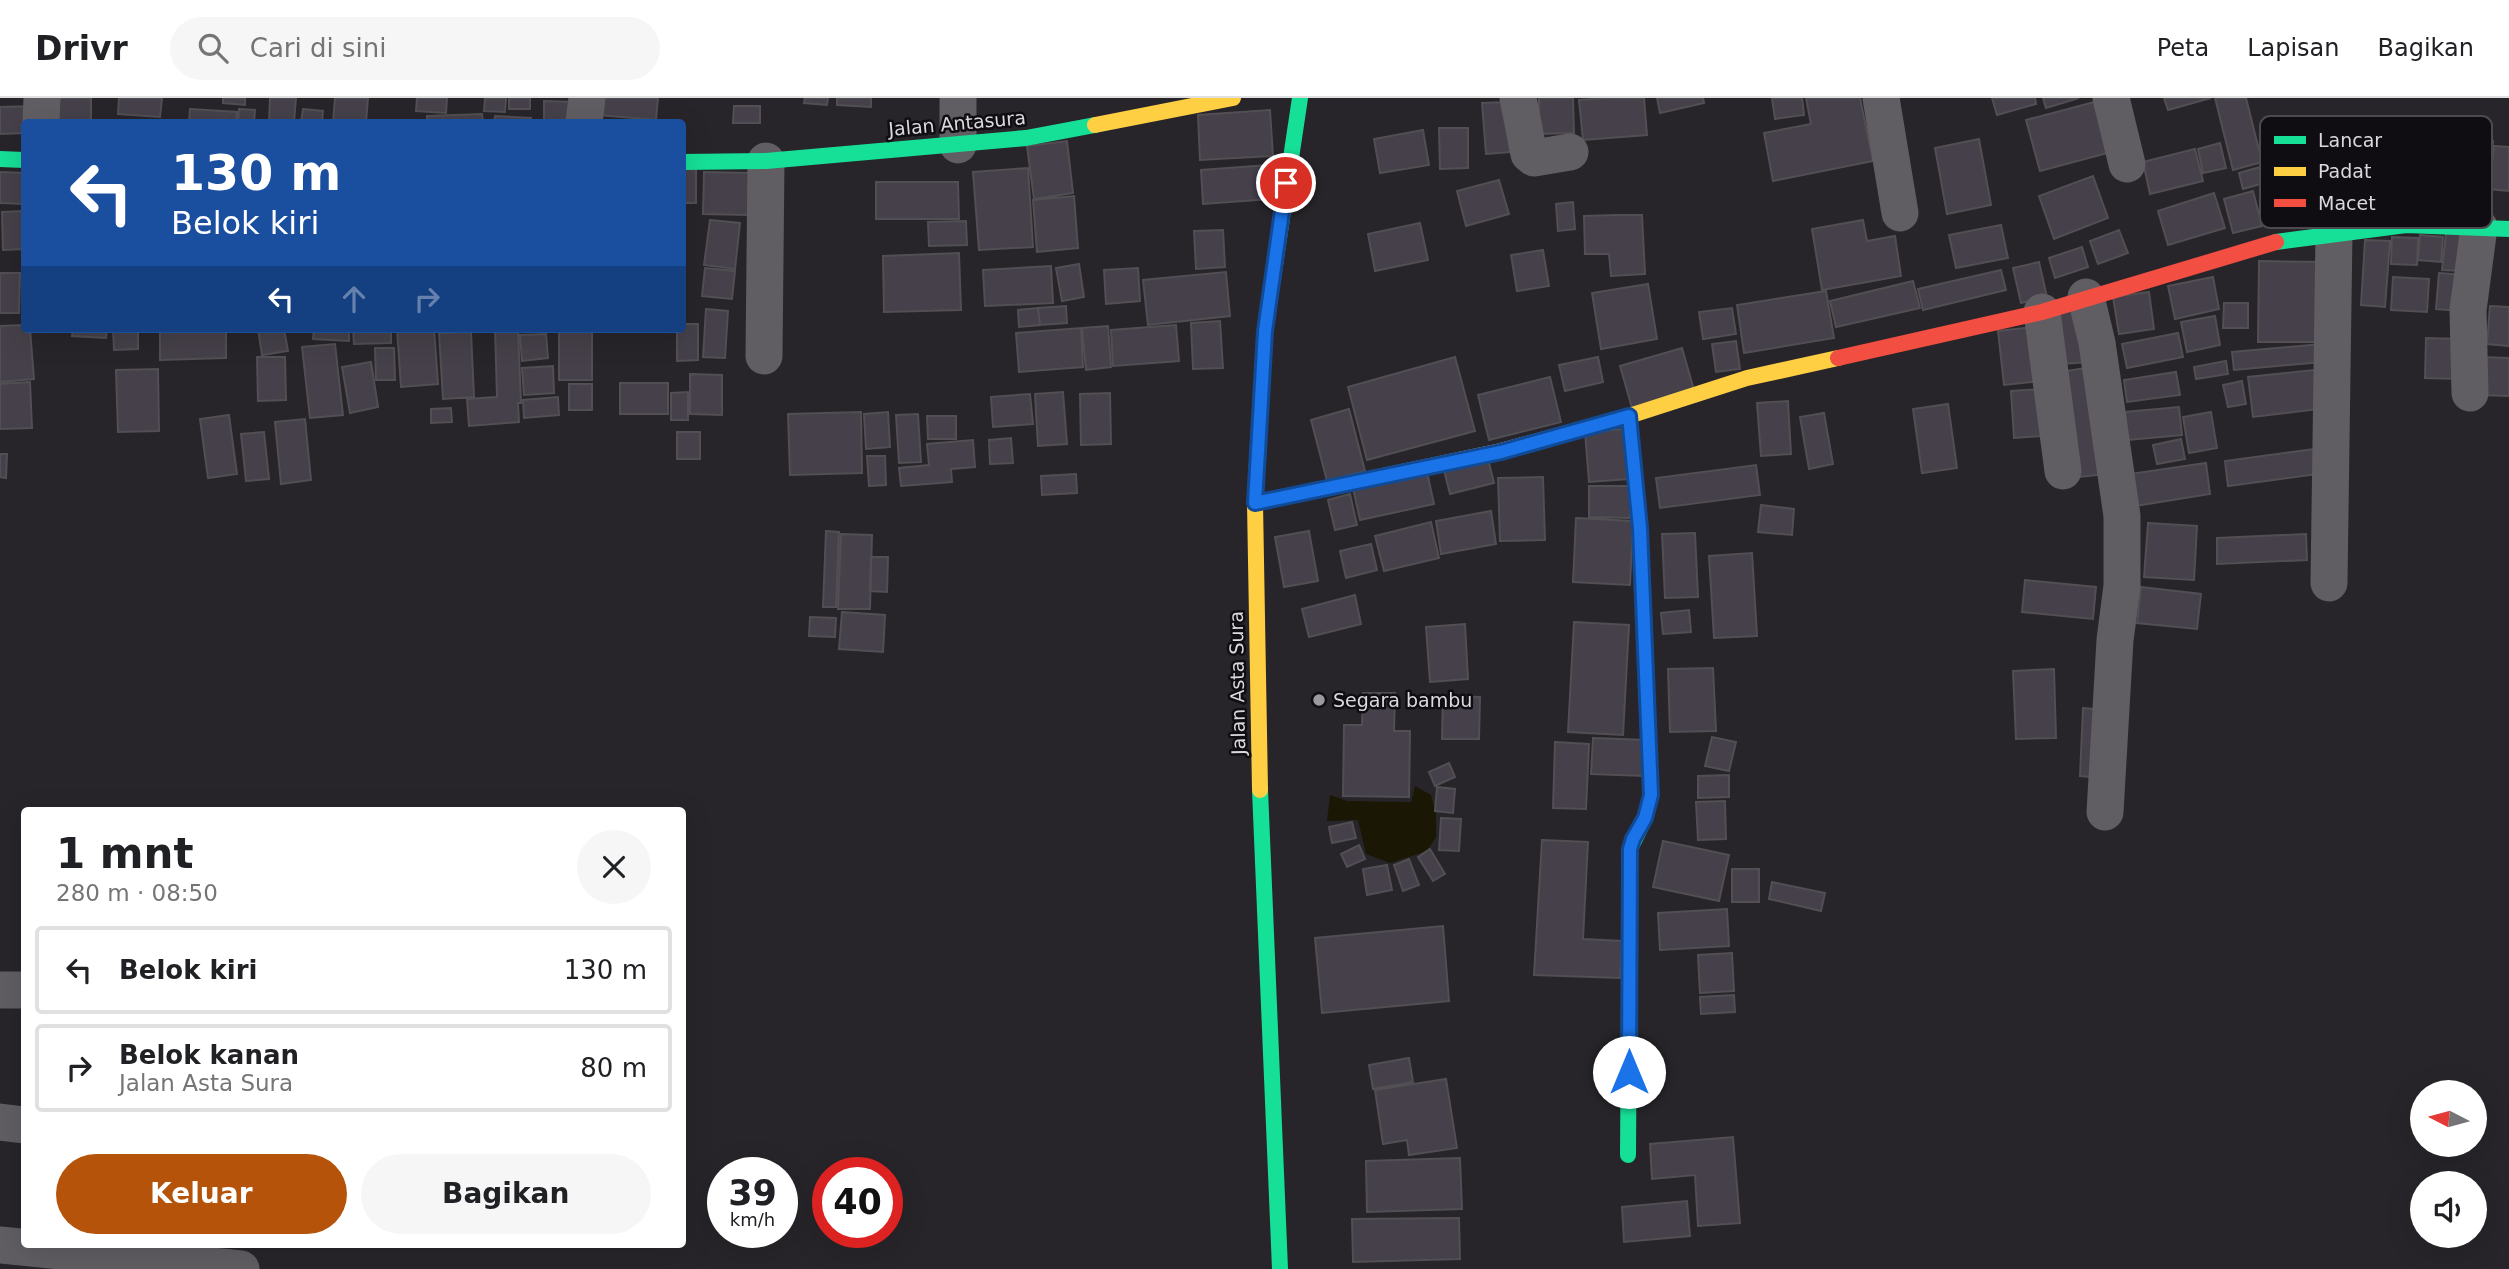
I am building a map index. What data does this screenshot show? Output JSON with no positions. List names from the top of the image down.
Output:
{
  "streets": {
    "street": ["Jalan Antasura", "Jalan Asta Sura"]
  },
  "places": ["Segara bambu"],
  "legend": ["Lancar", "Padat", "Macet"],
  "north": "left",
  "page": {
    "header": "Drivr",
    "search": "Cari di sini",
    "nav": ["Peta", "Lapisan", "Bagikan"],
    "turn": ["130 m", "Belok kiri"],
    "heading": ["1 mnt", "280 m · 08:50"],
    "list": [
      {
        "name": "Belok kiri",
        "value": "130 m"
      },
      {
        "name": "Belok kanan",
        "note": "Jalan Asta Sura",
        "value": "80 m"
      }
    ],
    "buttons": ["Keluar", "Bagikan"],
    "speed": "39 km/h",
    "limit": "40"
  }
}
